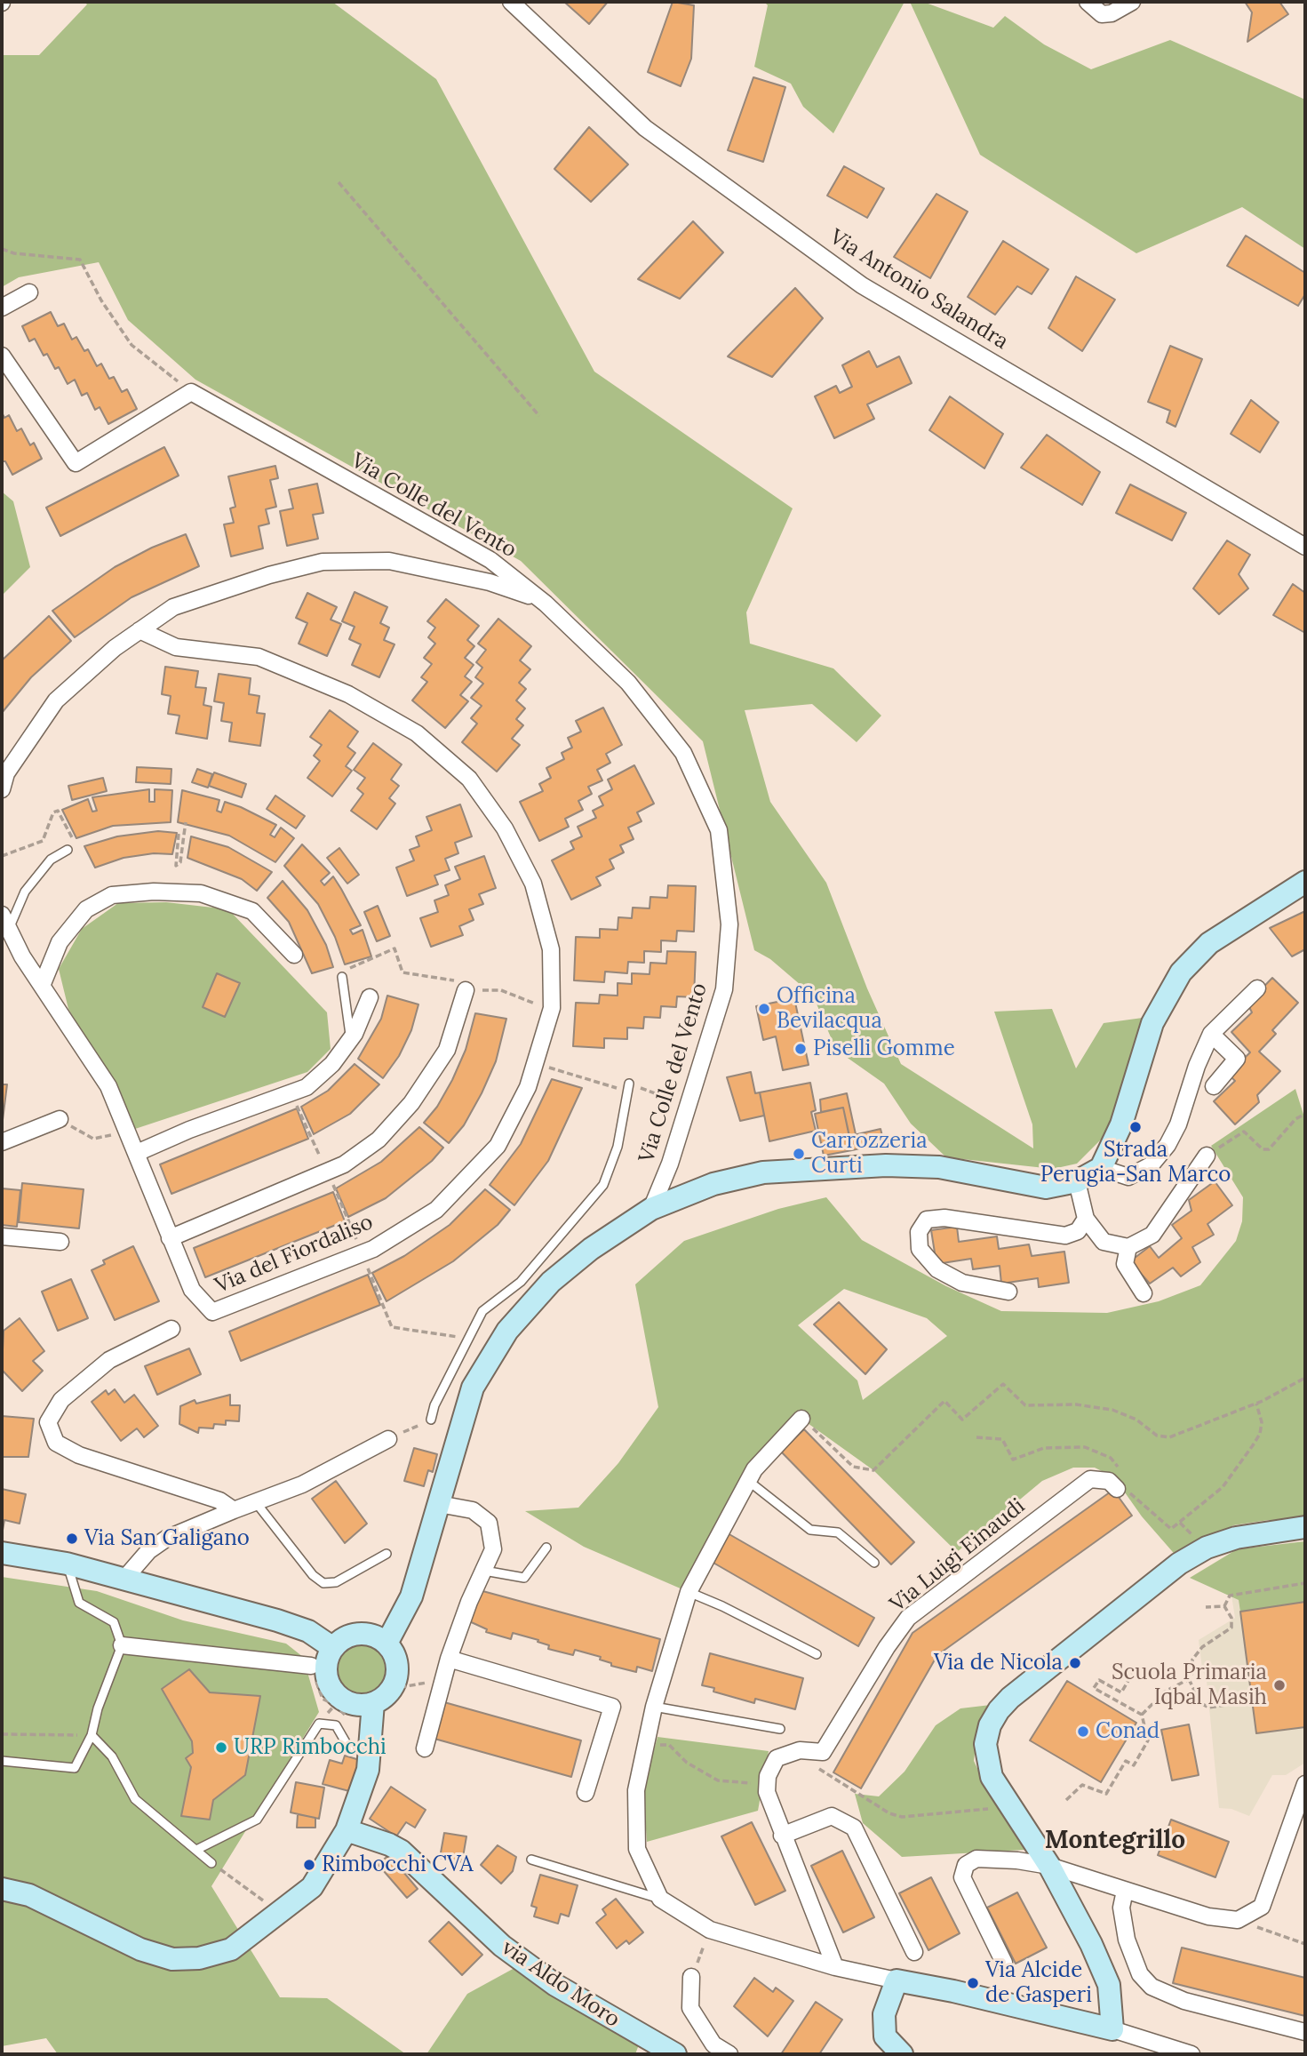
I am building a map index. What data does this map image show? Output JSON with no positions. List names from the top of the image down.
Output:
{
  "streets": {
    "street": [
      "Via Antonio Salandra",
      "Via Colle del Vento",
      "Via del Fiordaliso",
      "Via Luigi Einaudi",
      "via Aldo Moro"
    ]
  },
  "districts": ["Montegrillo"],
  "places": [
    "Officina Bevilacqua",
    "Piselli Gomme",
    "Strada Perugia-San Marco",
    "Carrozzeria Curti",
    "Via San Galigano",
    "Via de Nicola",
    "Scuola Primaria Iqbal Masih",
    "Conad",
    "URP Rimbocchi",
    "Rimbocchi CVA",
    "Via Alcide de Gasperi"
  ]
}
